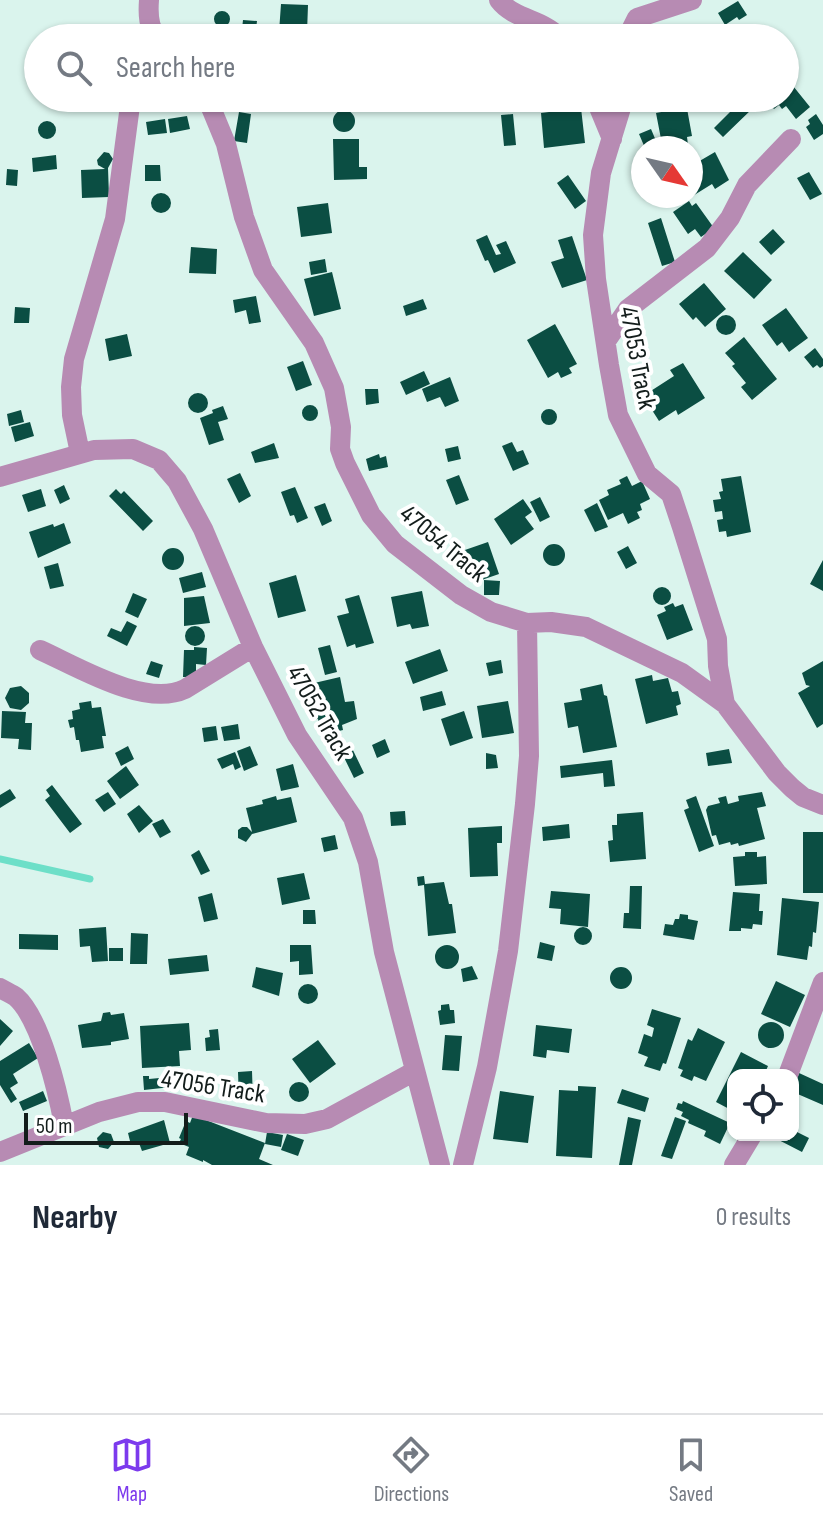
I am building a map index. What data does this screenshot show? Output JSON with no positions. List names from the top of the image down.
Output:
{
  "streets": {
    "street": [
      "47053 Track",
      "47054 Track",
      "47052 Track",
      "47056 Track"
    ]
  },
  "crossings": [
    ["47053 Track", "47054 Track"],
    ["47052 Track", "47056 Track"]
  ],
  "scale_bar": "50 m",
  "north": "bottom right",
  "page": {
    "search": "Search here",
    "scale": "50 m",
    "heading": ["Nearby", "0 results"],
    "nav": ["Map", "Directions", "Saved"]
  }
}
